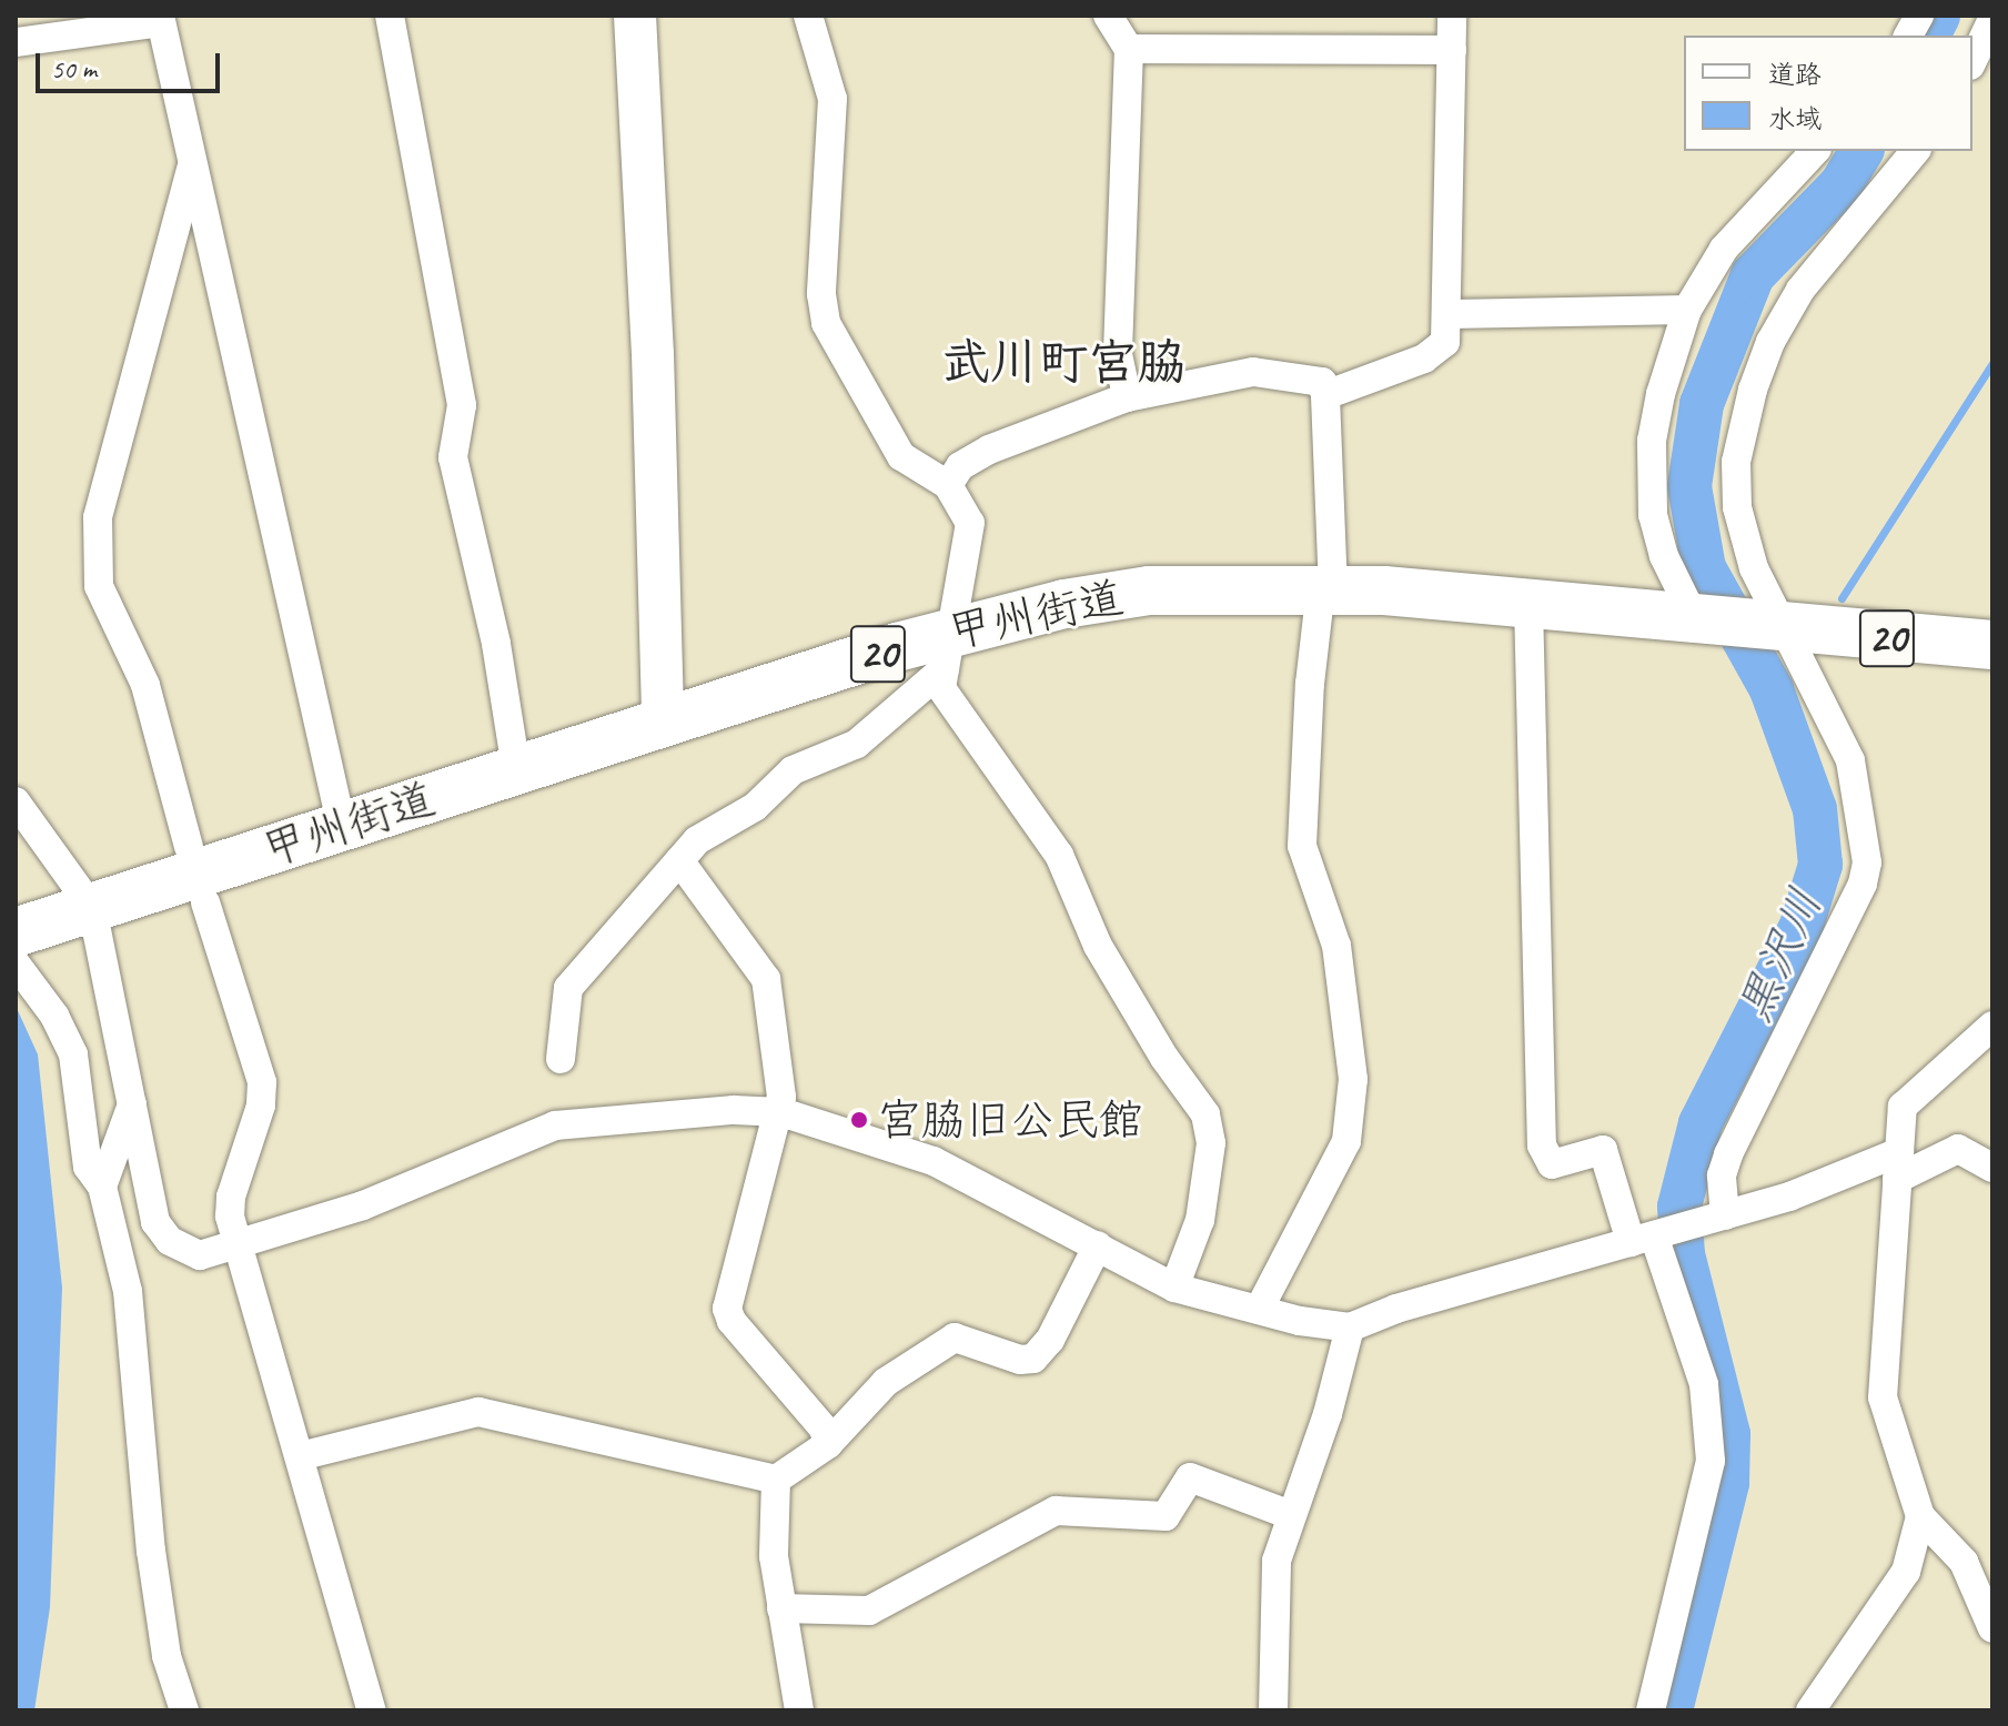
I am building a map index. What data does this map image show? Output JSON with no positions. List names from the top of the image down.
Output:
{
  "streets": {
    "highway": ["甲州街道", "20"]
  },
  "districts": ["武川町宮脇"],
  "water": ["黒沢川"],
  "places": ["宮脇旧公民館"],
  "legend": ["道路", "水域"],
  "scale_bar": "50 m"
}
